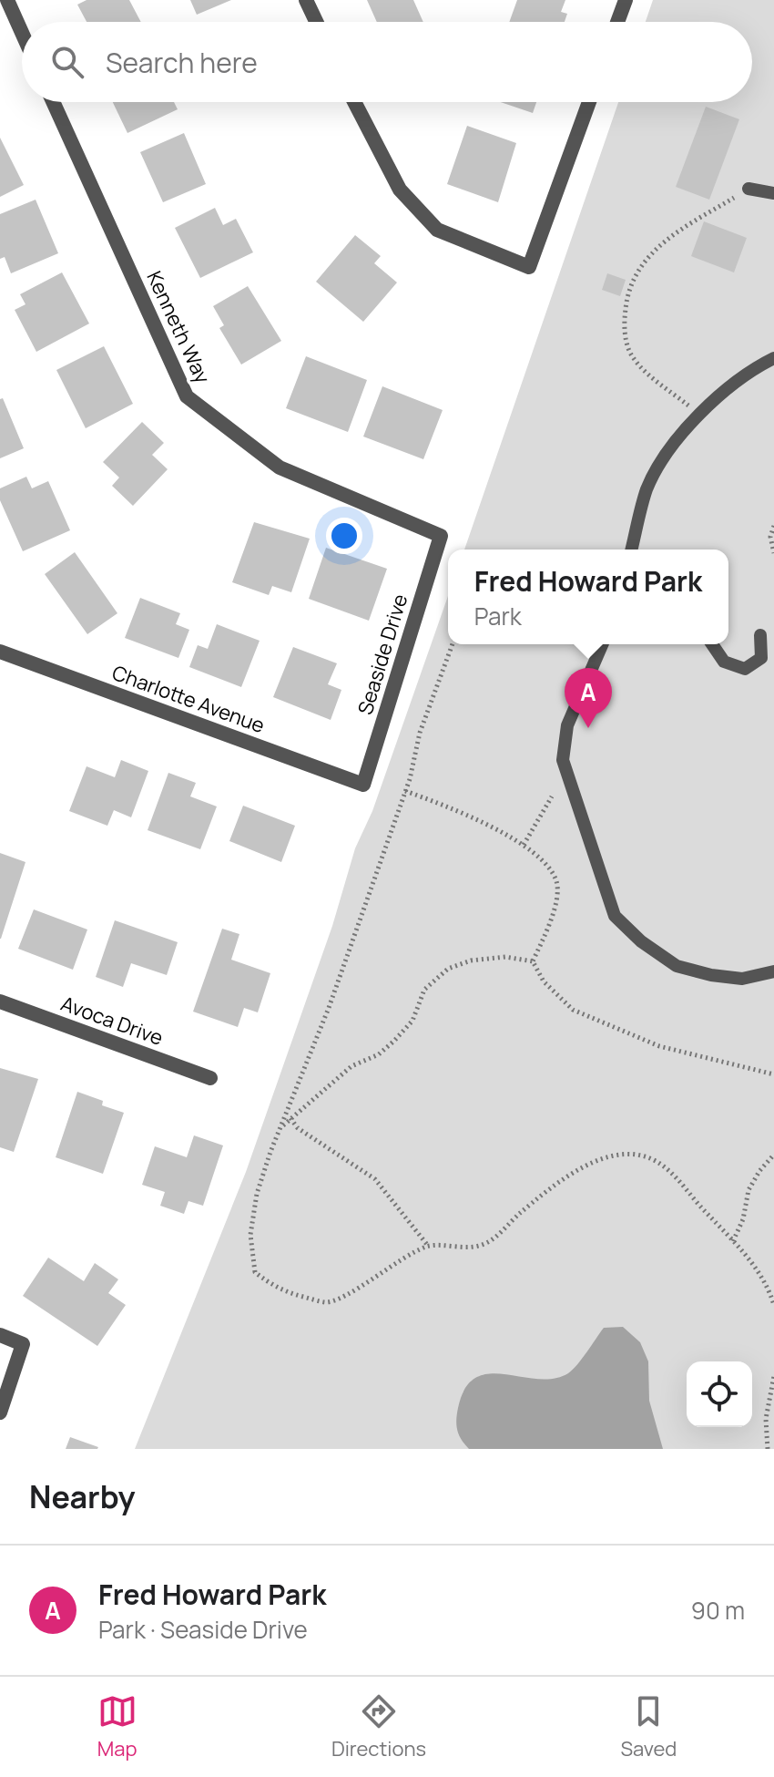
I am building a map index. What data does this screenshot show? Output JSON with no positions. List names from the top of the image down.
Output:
{
  "streets": {
    "street": [
      "Kenneth Way",
      "Seaside Drive",
      "Charlotte Avenue",
      "Avoca Drive"
    ]
  },
  "crossings": [
    ["Kenneth Way", "Seaside Drive"],
    ["Seaside Drive", "Charlotte Avenue"]
  ],
  "page": {
    "search": "Search here",
    "popup": ["Fred Howard Park", "Park"],
    "pins": "A",
    "heading": "Nearby",
    "list": [
      {
        "mark": "A",
        "name": "Fred Howard Park",
        "note": "Park · Seaside Drive",
        "value": "90 m"
      }
    ],
    "nav": ["Map", "Directions", "Saved"]
  }
}
